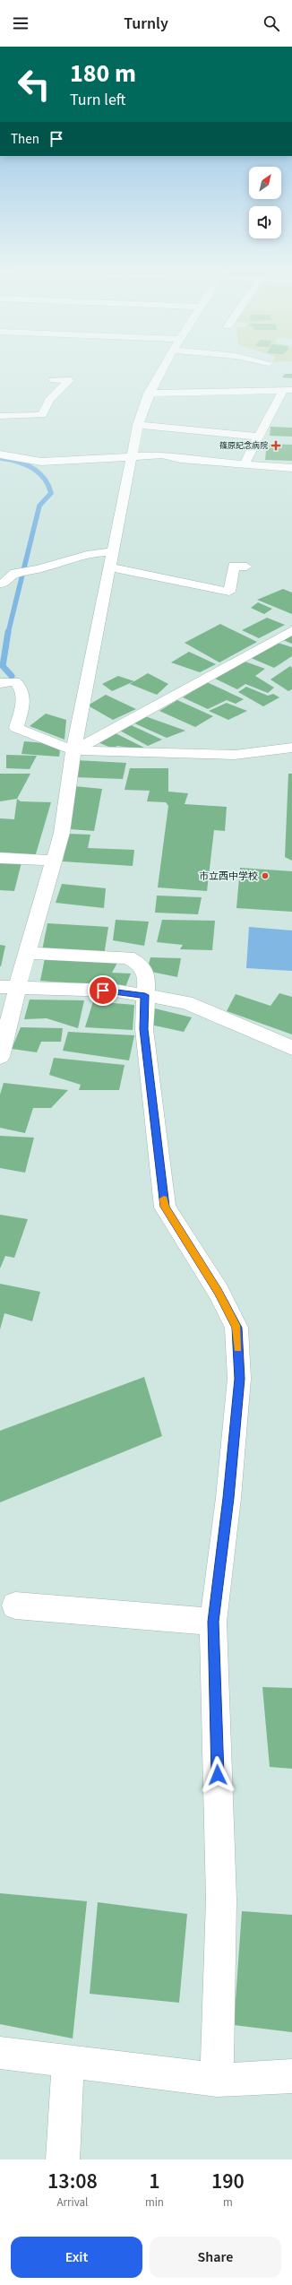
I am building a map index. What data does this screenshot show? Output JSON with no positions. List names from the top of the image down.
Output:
{
  "places": {
    "health": ["篠原記念病院"],
    "other": ["市立西中学校"]
  },
  "north": "top right",
  "page": {
    "header": "Turnly",
    "turn": ["180 m", "Turn left"],
    "then": "Then",
    "eta": [
      "13:08",
      "Arrival",
      "1",
      "min",
      "190",
      "m"
    ],
    "buttons": ["Exit", "Share"]
  }
}
